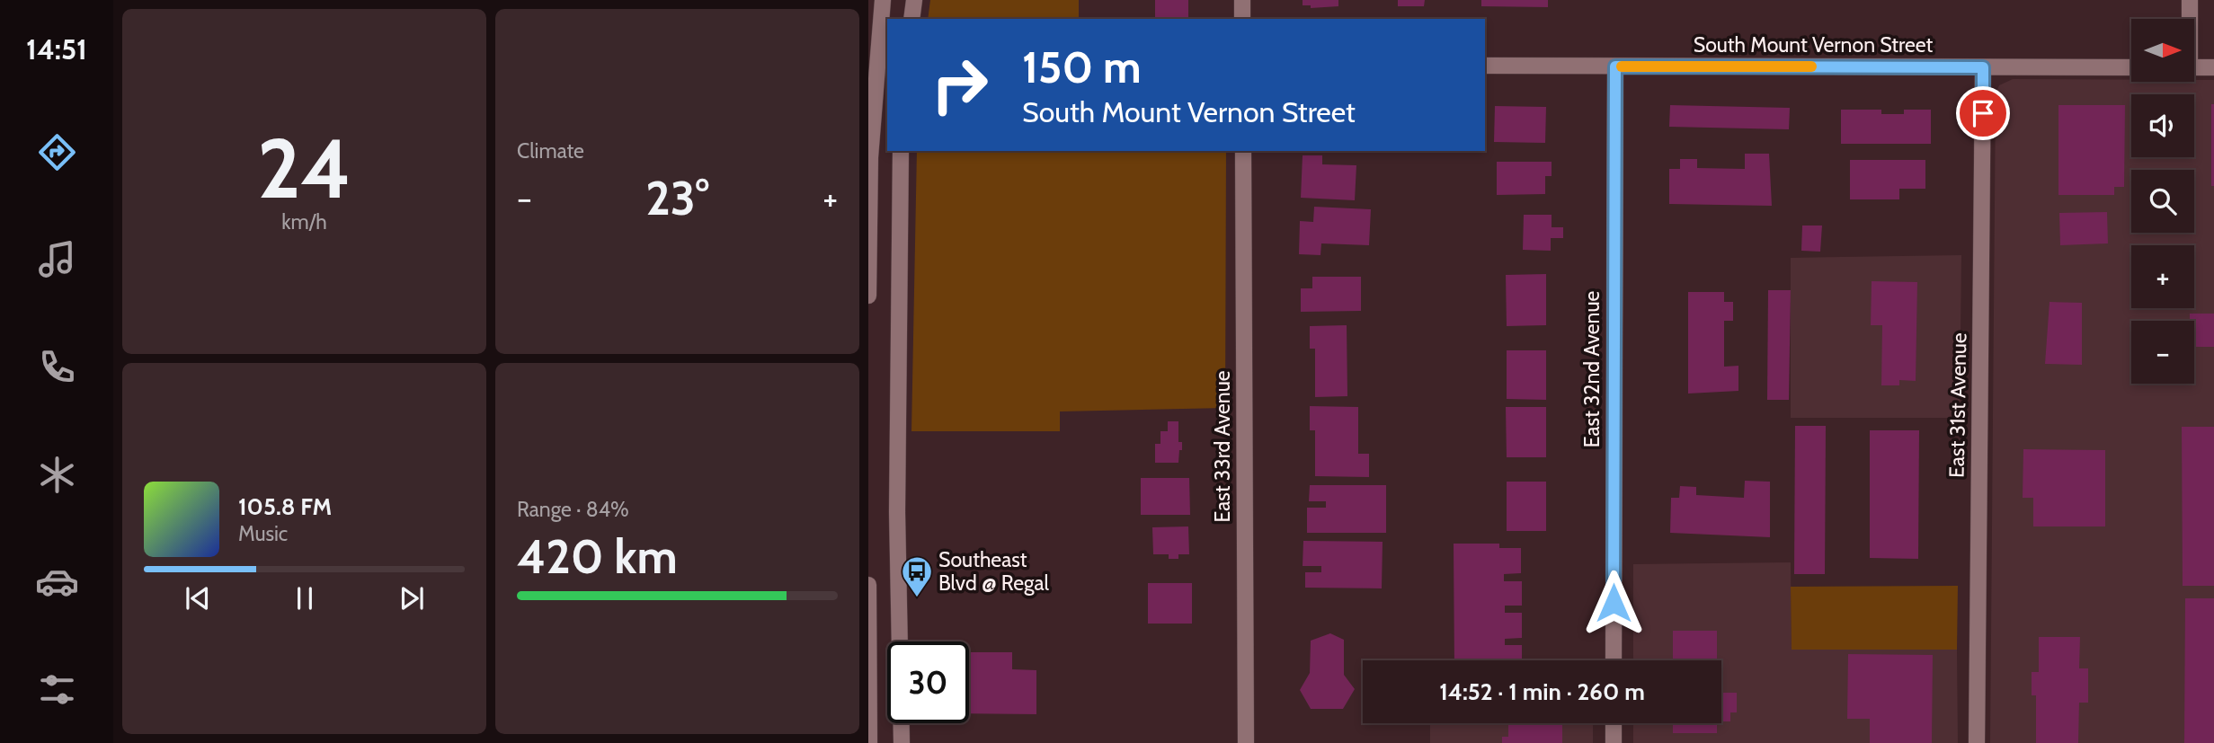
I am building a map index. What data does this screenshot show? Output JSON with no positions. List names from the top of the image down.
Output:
{
  "streets": {
    "street": [
      "South Mount Vernon Street",
      "East 32nd Avenue",
      "East 31st Avenue",
      "East 33rd Avenue"
    ]
  },
  "crossings": [
    ["South Mount Vernon Street", "East 32nd Avenue"],
    ["South Mount Vernon Street", "East 31st Avenue"]
  ],
  "places": {
    "bus stop": ["Southeast Blvd @ Regal"]
  },
  "north": "right",
  "page": {
    "tabs": "14:51",
    "tile": [
      ["24", "km/h"],
      "Climate",
      ["Range · 84%", "420 km"]
    ],
    "map_buttons": ["+", "−"],
    "turn": ["150 m", "South Mount Vernon Street"],
    "heat": ["−", "23°", "+"],
    "song": ["105.8 FM", "Music"],
    "limit": "30",
    "trip": "14:52 · 1 min · 260 m"
  }
}
